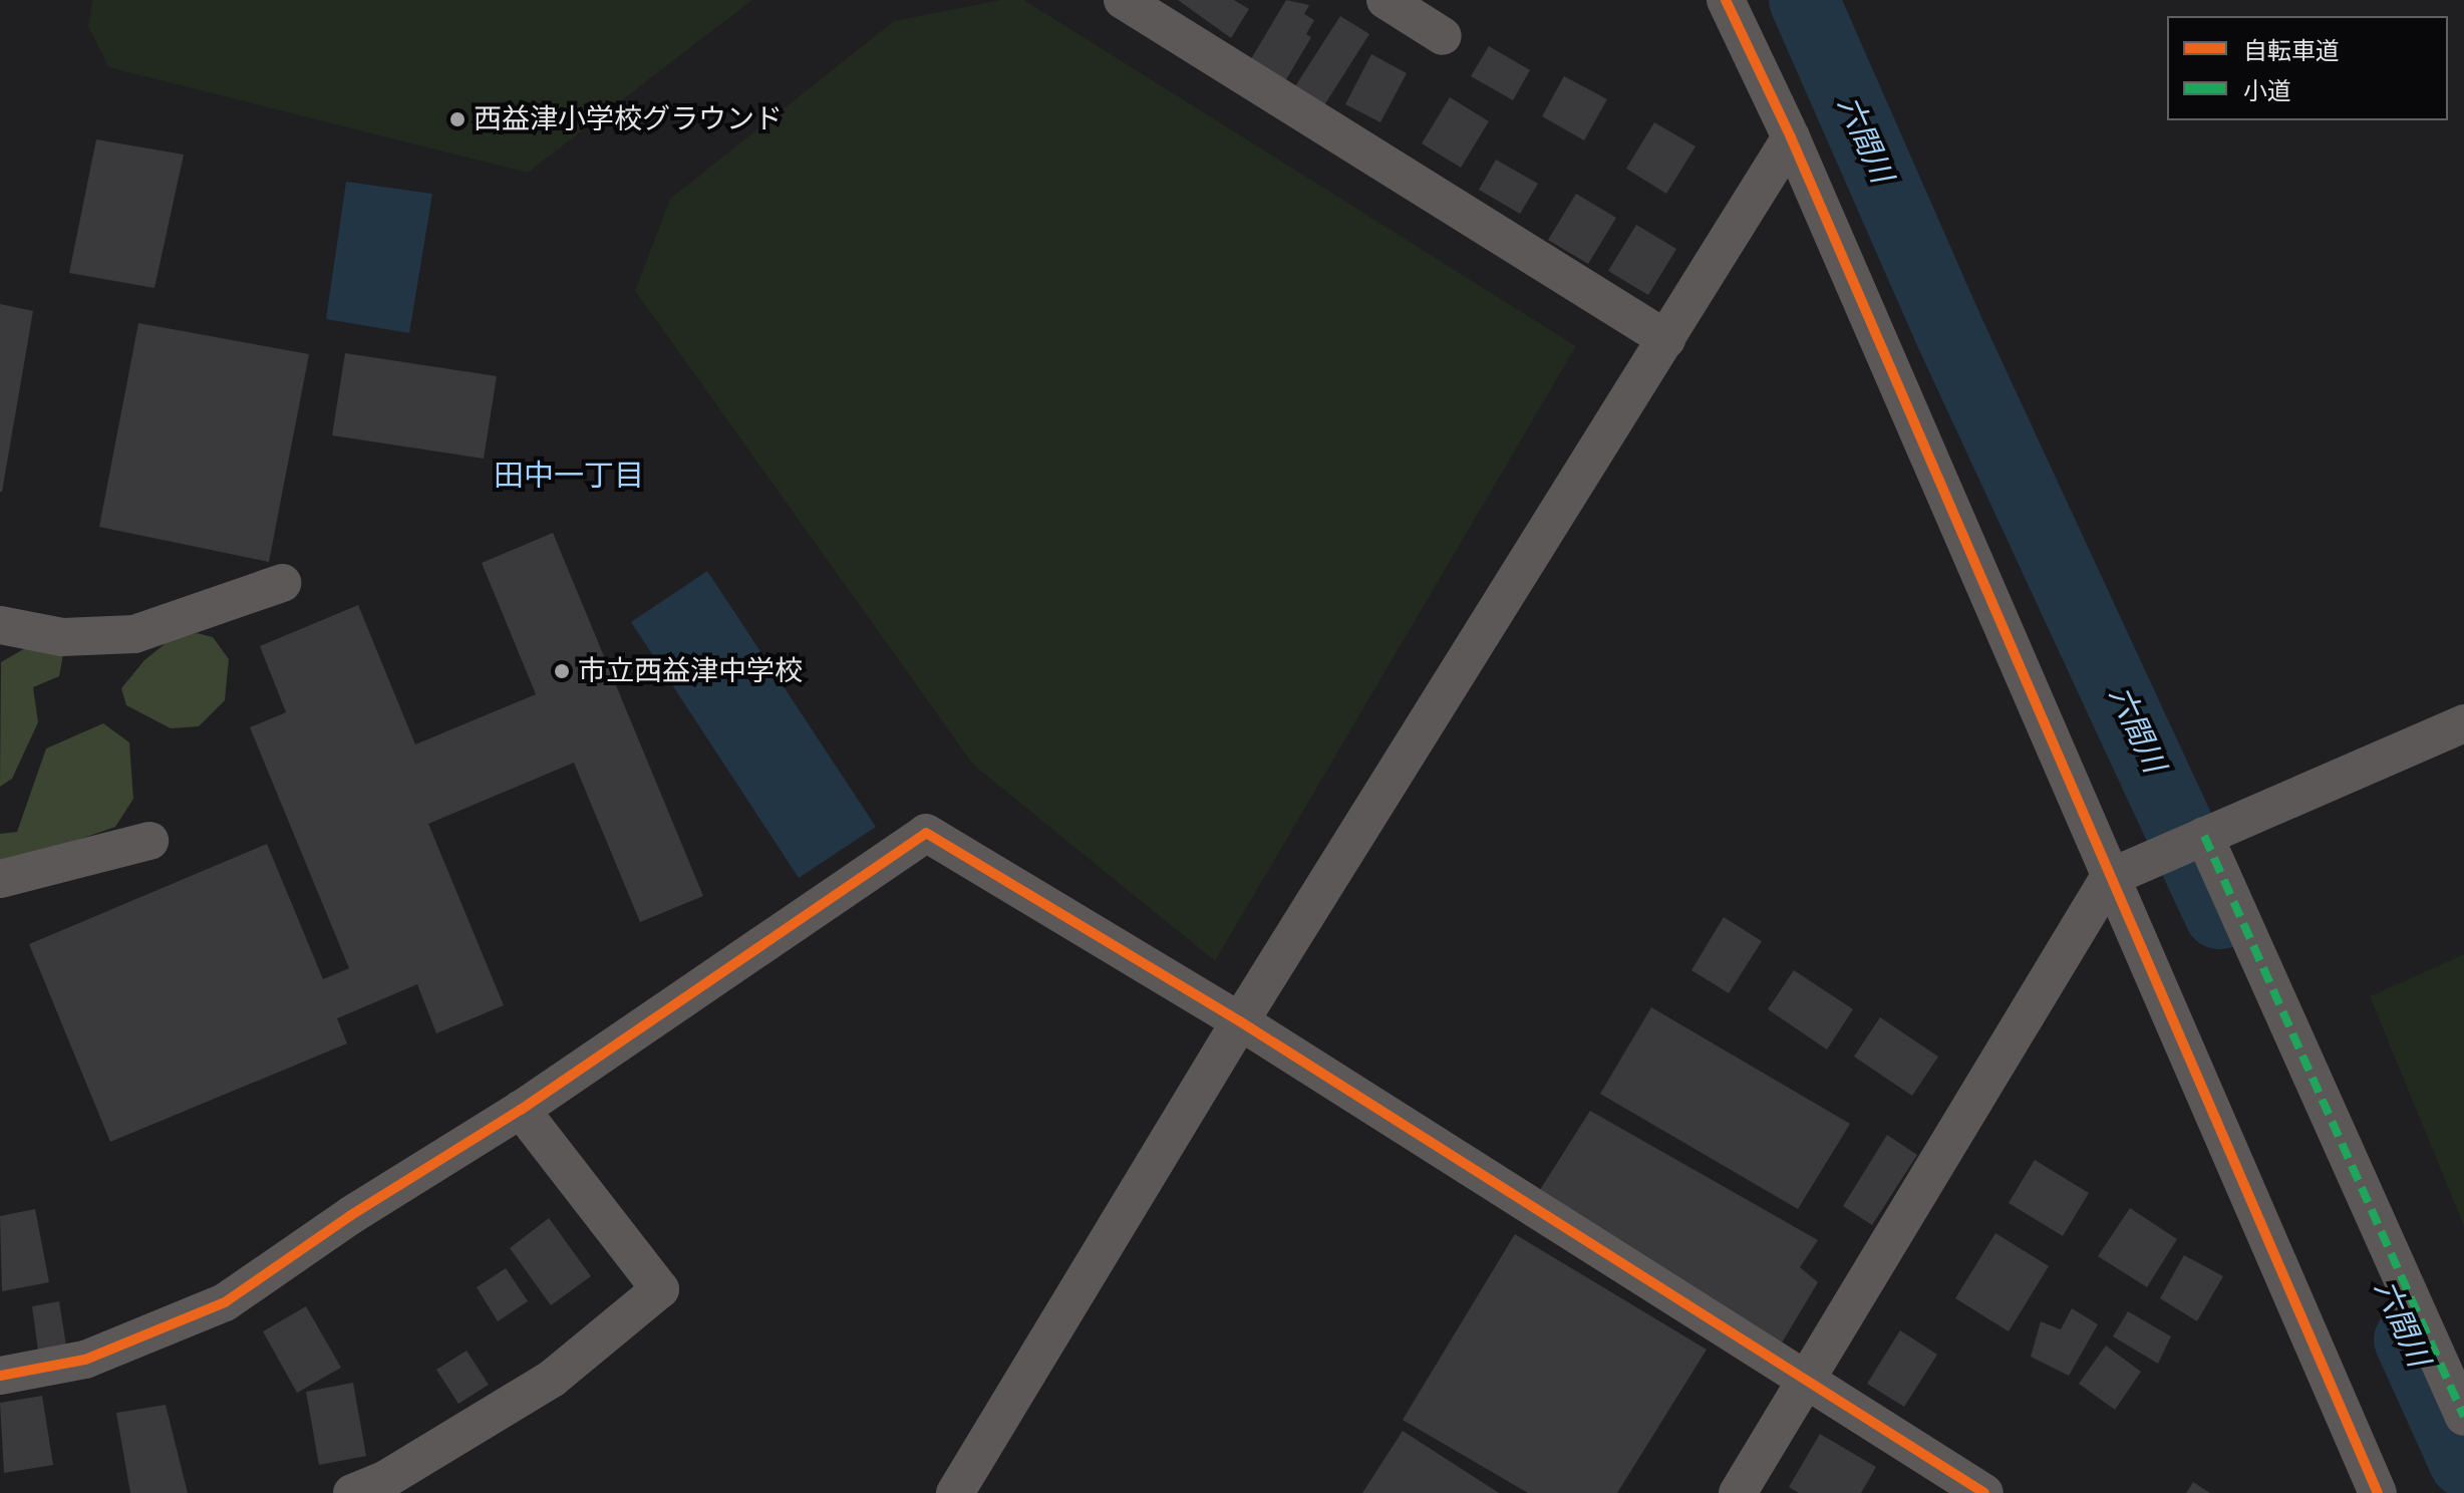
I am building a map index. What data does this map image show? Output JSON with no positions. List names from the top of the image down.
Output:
{
  "districts": ["田中一丁目"],
  "water": ["六間川"],
  "places": ["西益津小学校グラウンド", "市立西益津中学校"],
  "legend": ["自転車道", "小道"]
}
